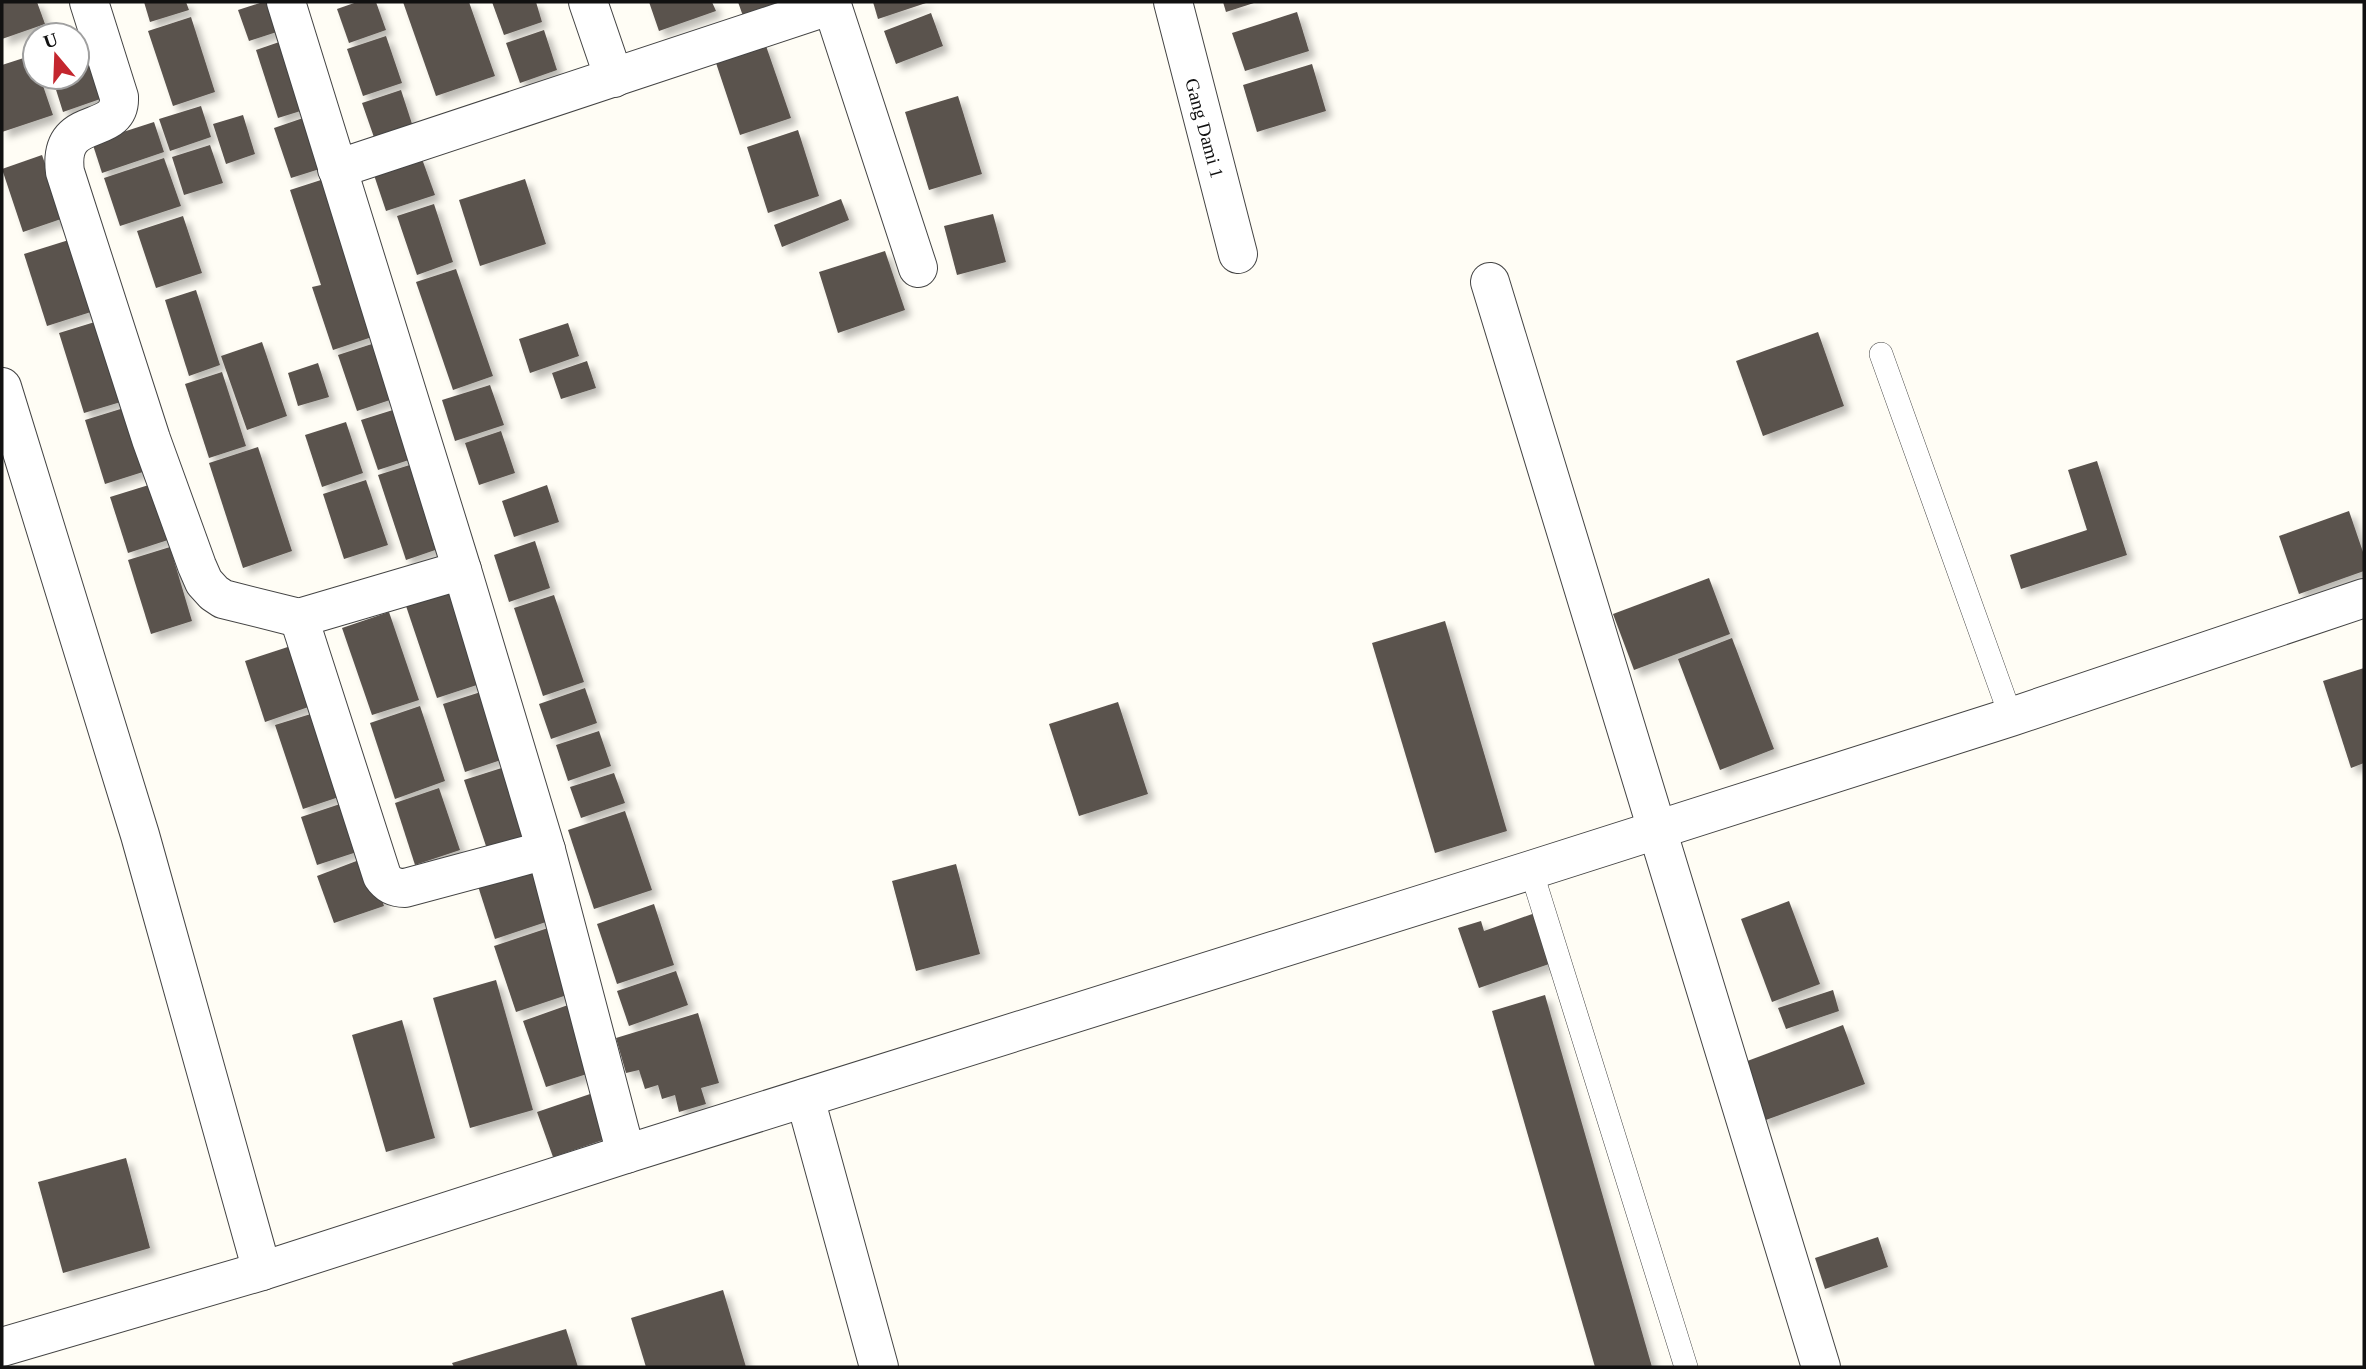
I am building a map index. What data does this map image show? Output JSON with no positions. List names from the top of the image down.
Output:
{
  "streets": {
    "street": ["Gang Dami 1"]
  },
  "north": "top"
}
